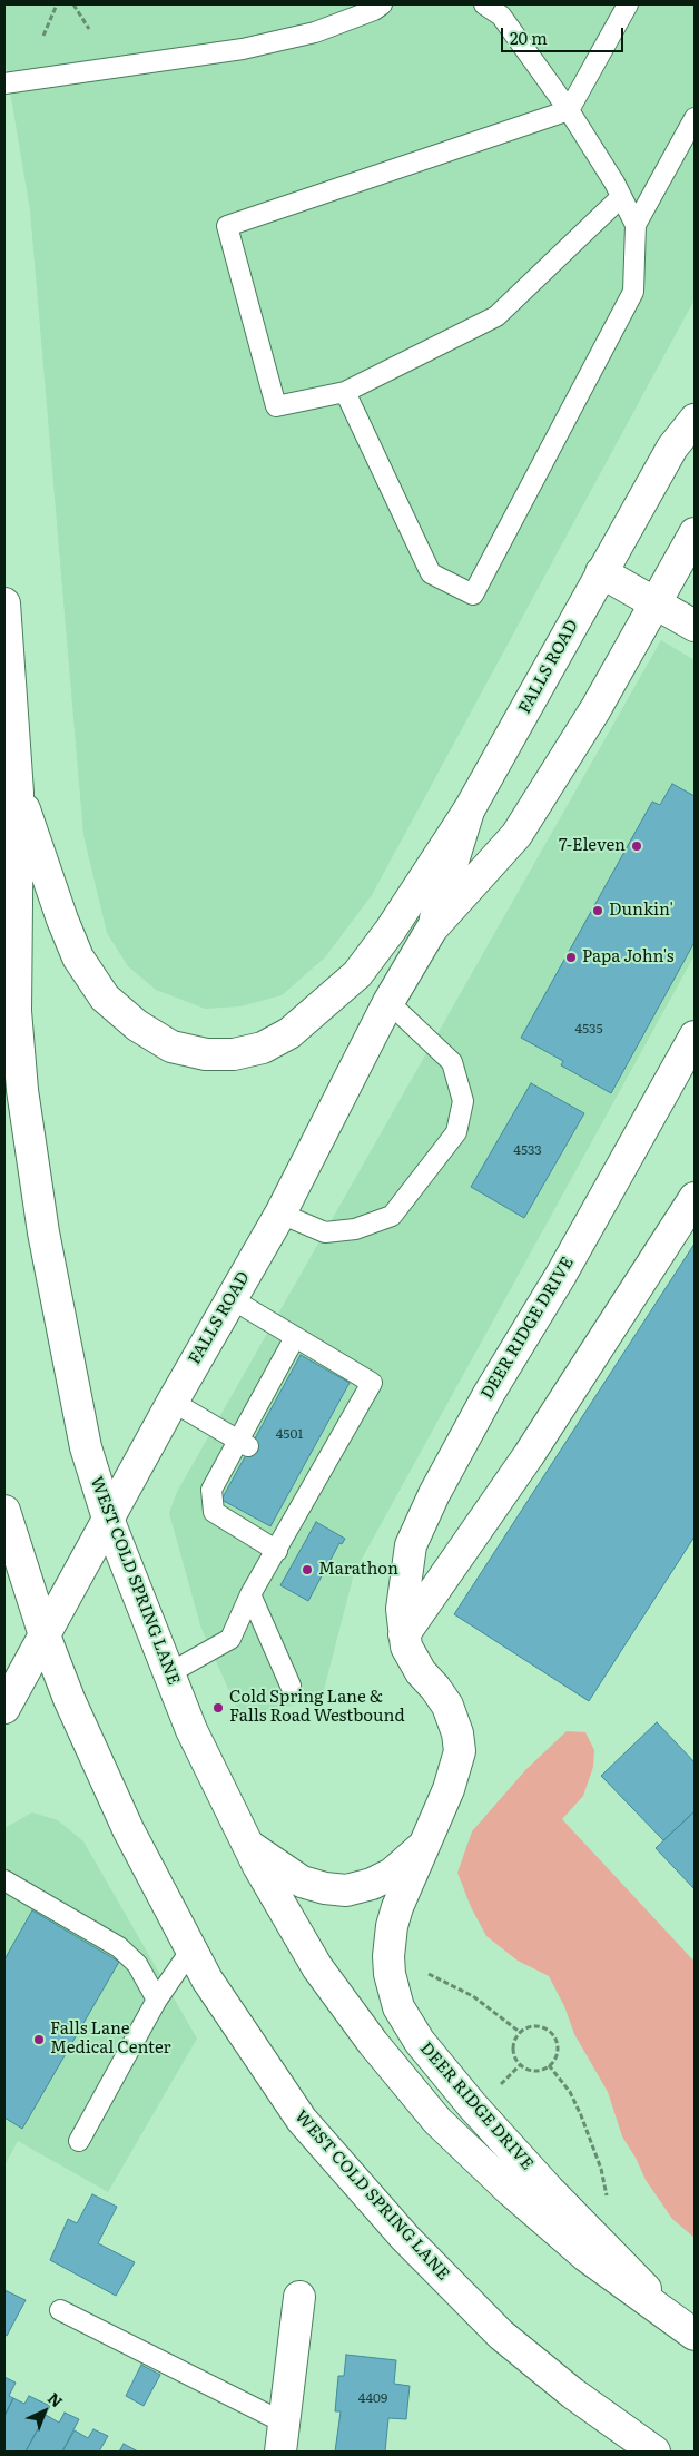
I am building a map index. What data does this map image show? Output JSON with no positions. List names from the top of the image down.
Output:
{
  "streets": {
    "main road": ["FALLS ROAD", "DEER RIDGE DRIVE", "WEST COLD SPRING LANE"]
  },
  "crossings": [
    ["FALLS ROAD", "WEST COLD SPRING LANE"],
    ["DEER RIDGE DRIVE", "WEST COLD SPRING LANE"]
  ],
  "places": [
    "7-Eleven",
    "Dunkin'",
    "Papa John's",
    "Marathon",
    "Cold Spring Lane & Falls Road Westbound",
    "Falls Lane Medical Center"
  ],
  "house_numbers": [
    "4535",
    "4533",
    "4501",
    "4409"
  ],
  "scale_bar": "20 m",
  "north": "top right"
}
